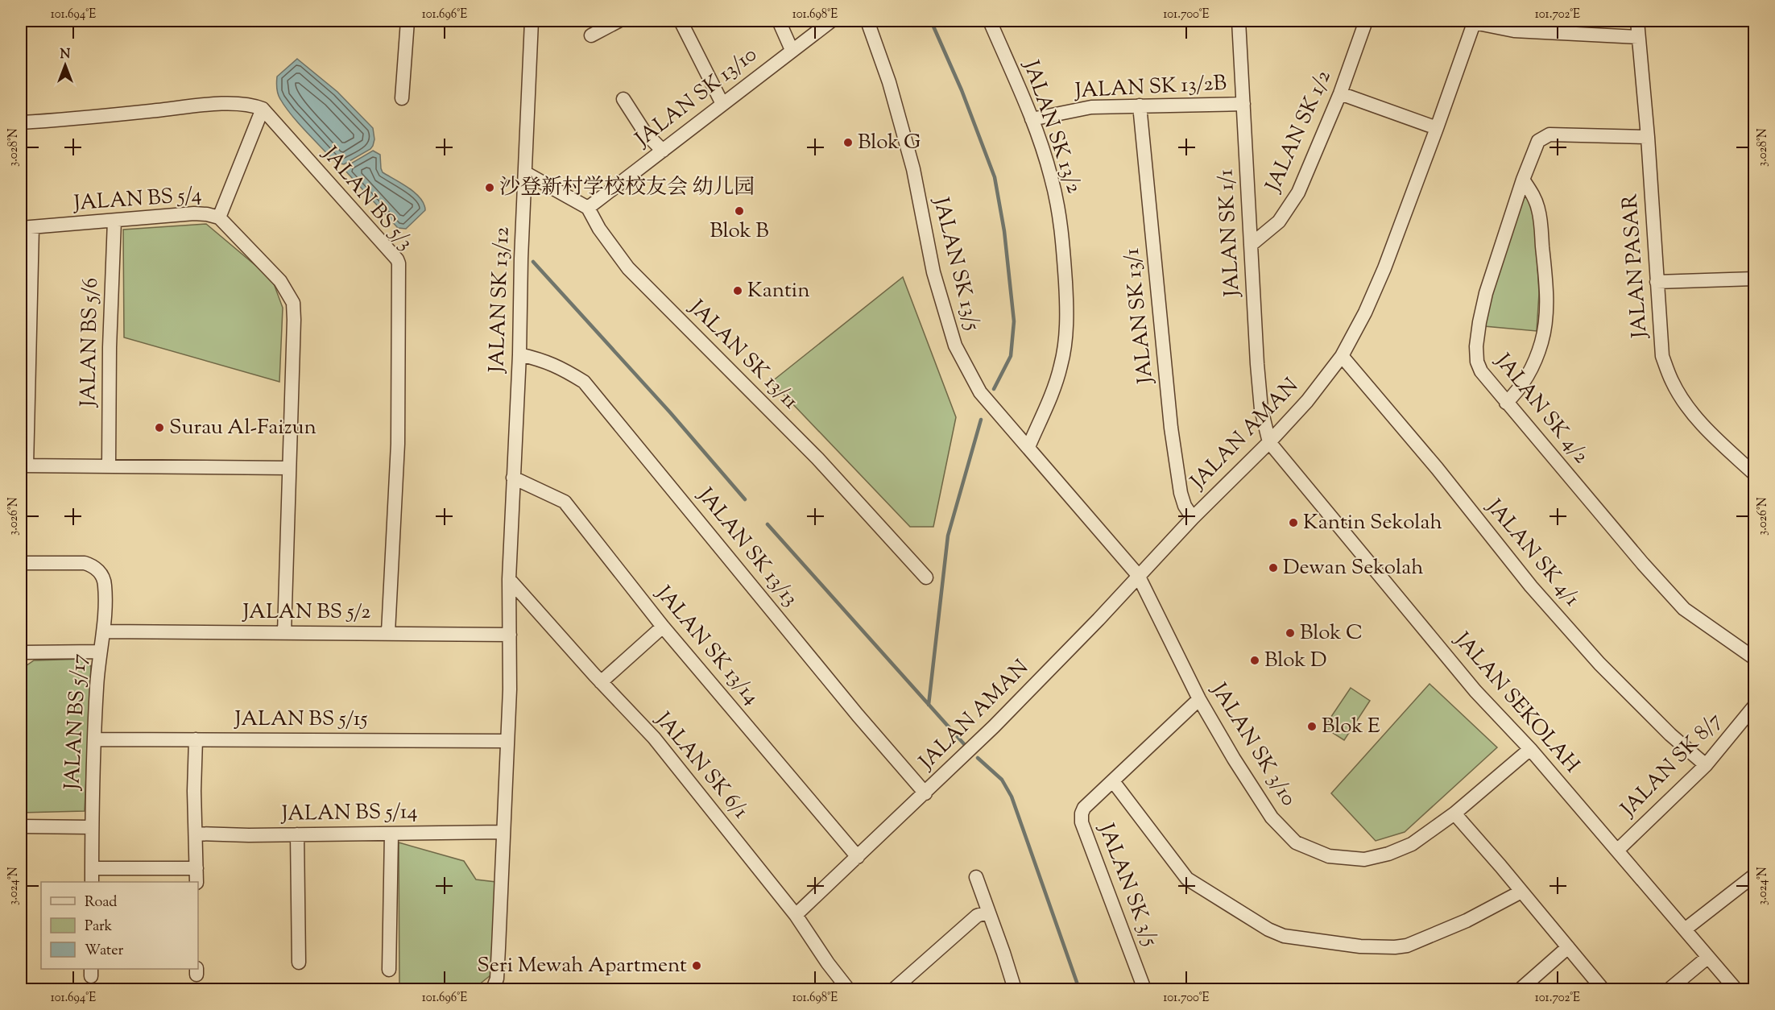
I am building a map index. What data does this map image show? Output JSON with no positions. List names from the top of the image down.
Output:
{
  "streets": {
    "street": [
      "JALAN SK 13/2B",
      "JALAN SK 13/10",
      "JALAN SK 13/2",
      "JALAN SK 1/2",
      "JALAN BS 5/3",
      "JALAN BS 5/4",
      "JALAN SK 1/1",
      "JALAN SK 13/5",
      "JALAN PASAR",
      "JALAN SK 13/12",
      "JALAN SK 13/1",
      "JALAN BS 5/6",
      "JALAN SK 13/11",
      "JALAN SK 4/2",
      "JALAN AMAN",
      "JALAN SK 13/13",
      "JALAN SK 4/1",
      "JALAN BS 5/2",
      "JALAN SK 13/14",
      "JALAN SEKOLAH",
      "JALAN BS 5/15",
      "JALAN BS 5/17",
      "JALAN SK 3/10",
      "JALAN SK 8/7",
      "JALAN SK 6/1",
      "JALAN BS 5/14",
      "JALAN SK 3/5"
    ]
  },
  "crossings": [
    ["JALAN SK 13/2B", "JALAN SK 13/2"],
    ["JALAN SK 13/2B", "JALAN SK 1/1"],
    ["JALAN SK 13/2B", "JALAN SK 13/1"],
    ["JALAN SK 13/10", "JALAN SK 13/11"],
    ["JALAN SK 13/2", "JALAN SK 13/5"],
    ["JALAN SK 1/2", "JALAN SK 1/1"],
    ["JALAN BS 5/3", "JALAN BS 5/2"],
    ["JALAN BS 5/4", "JALAN BS 5/6"],
    ["JALAN BS 5/4", "JALAN BS 5/2"],
    ["JALAN SK 1/1", "JALAN AMAN"],
    ["JALAN SK 1/1", "JALAN SEKOLAH"],
    ["JALAN SK 13/5", "JALAN AMAN"],
    ["JALAN SK 13/5", "JALAN SK 3/10"],
    ["JALAN PASAR", "JALAN SK 4/2"],
    ["JALAN SK 13/12", "JALAN SK 13/13"],
    ["JALAN SK 13/12", "JALAN BS 5/2"],
    ["JALAN SK 13/12", "JALAN SK 13/14"],
    ["JALAN SK 13/12", "JALAN BS 5/15"],
    ["JALAN SK 13/12", "JALAN SK 6/1"],
    ["JALAN SK 13/12", "JALAN BS 5/14"],
    ["JALAN SK 13/1", "JALAN AMAN"],
    ["JALAN AMAN", "JALAN SK 13/13"],
    ["JALAN AMAN", "JALAN SK 4/1"],
    ["JALAN AMAN", "JALAN SK 13/14"],
    ["JALAN AMAN", "JALAN SEKOLAH"],
    ["JALAN AMAN", "JALAN SK 3/10"],
    ["JALAN AMAN", "JALAN SK 6/1"],
    ["JALAN SK 4/1", "JALAN SK 8/7"],
    ["JALAN BS 5/2", "JALAN BS 5/17"],
    ["JALAN SEKOLAH", "JALAN SK 3/10"],
    ["JALAN SEKOLAH", "JALAN SK 8/7"],
    ["JALAN BS 5/15", "JALAN BS 5/17"],
    ["JALAN SK 3/10", "JALAN SK 3/5"]
  ],
  "places": [
    "Blok G",
    "沙登新村学校校友会 幼儿园",
    "Blok B",
    "Kantin",
    "Surau Al-Faizun",
    "Kantin Sekolah",
    "Dewan Sekolah",
    "Blok C",
    "Blok D",
    "Blok E",
    "Seri Mewah Apartment"
  ],
  "legend": ["Road", "Park", "Water"],
  "north": "top",
  "coordinates": [
    "101.694°E",
    "101.696°E",
    "101.698°E",
    "101.700°E",
    "101.702°E",
    "3.028°N",
    "3.026°N",
    "3.024°N"
  ]
}
